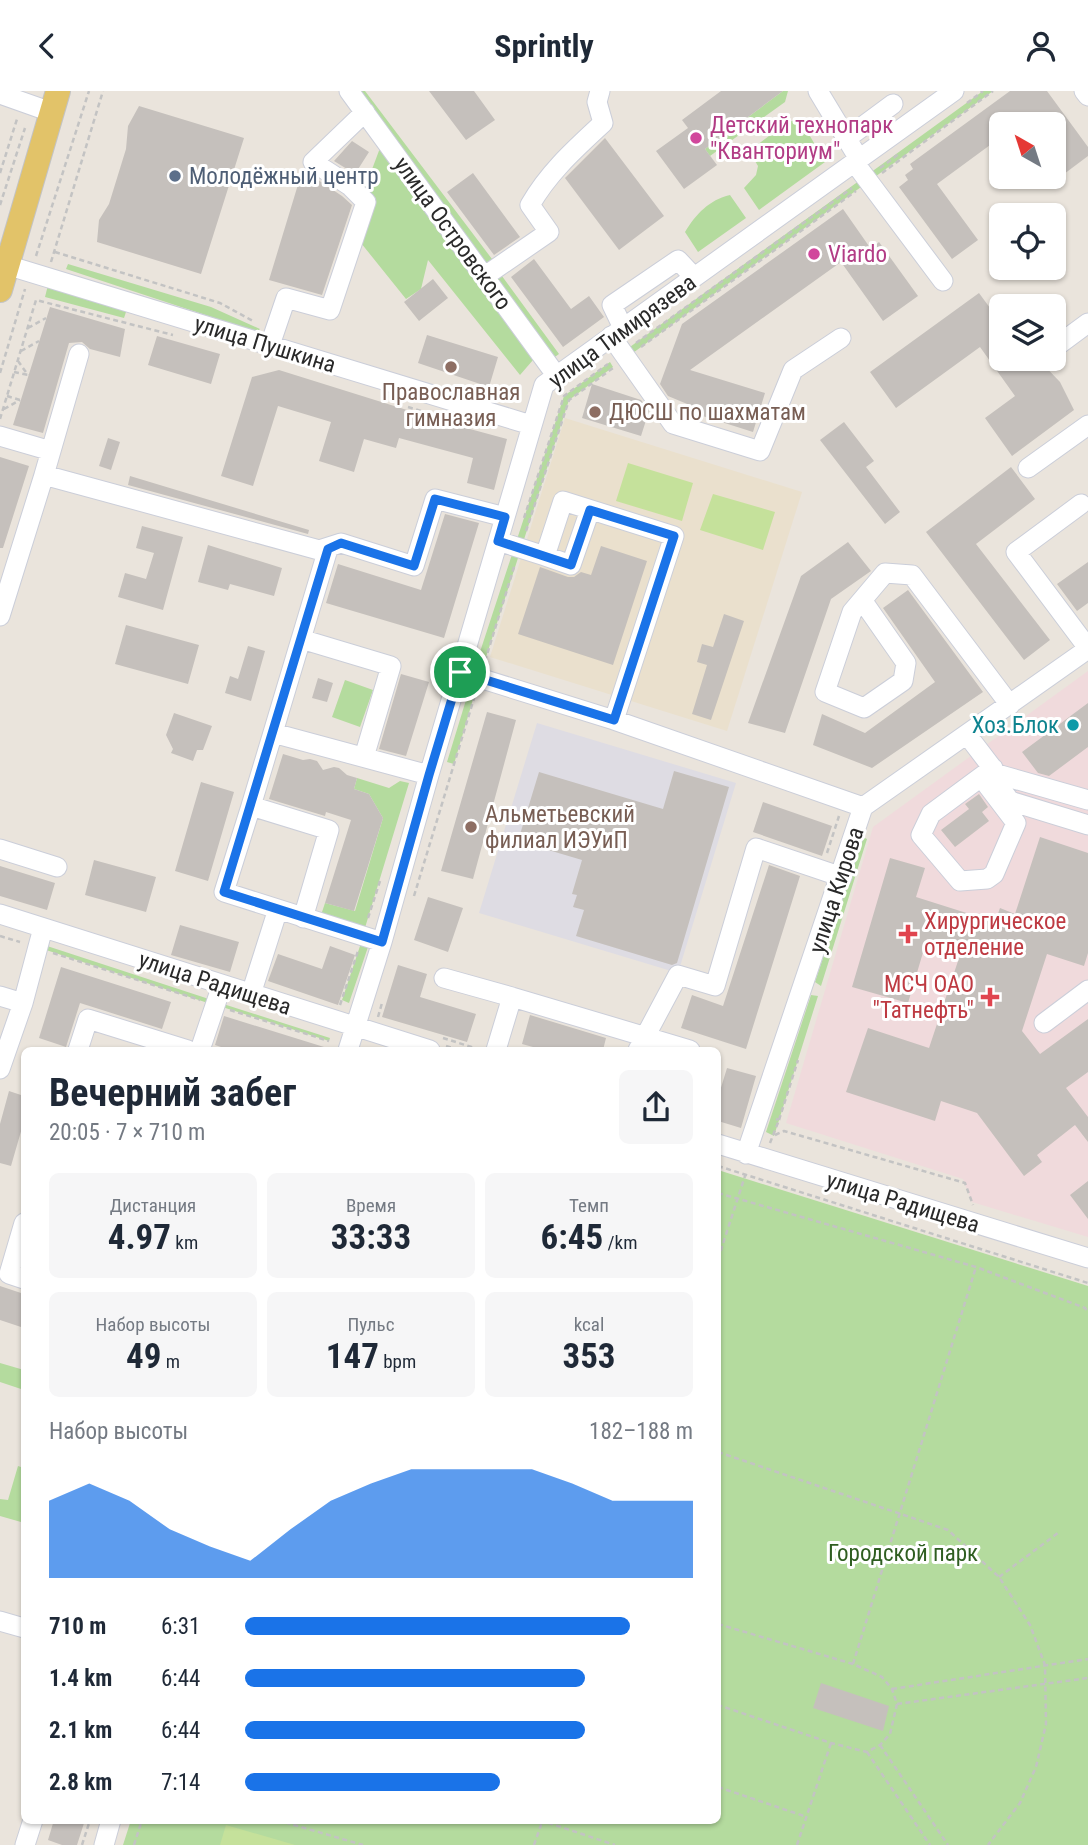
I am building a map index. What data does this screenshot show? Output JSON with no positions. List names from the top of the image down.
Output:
{
  "streets": {
    "street": [
      "улица Островского",
      "улица Тимирязева",
      "улица Пушкина",
      "улица Кирова",
      "улица Радищева"
    ]
  },
  "crossings": [
    ["улица Островского", "улица Тимирязева"],
    ["улица Тимирязева", "улица Пушкина"],
    ["улица Тимирязева", "улица Радищева"],
    ["улица Кирова", "улица Радищева"]
  ],
  "parks": ["Городской парк"],
  "places": {
    "other": [
      "Детский технопарк \"Кванториум\"",
      "Молодёжный центр",
      "Viardo",
      "Православная гимназия",
      "ДЮСШ по шахматам",
      "Хоз.Блок",
      "Альметьевский филиал ИЭУиП"
    ],
    "health": ["Хирургическое отделение", "МСЧ ОАО \"Татнефть\""]
  },
  "north": "top left",
  "page": {
    "header": "Sprintly",
    "heading": ["Вечерний забег", "20:05 · 7 × 710 m"],
    "stats": [
      ["Дистанция", "4.97 km"],
      ["Время", "33:33"],
      ["Темп", "6:45 /km"],
      ["Набор высоты", "49 m"],
      ["Пульс", "147 bpm"],
      ["kcal", "353"]
    ],
    "chart": ["Набор высоты", "182–188 m"],
    "list": [
      {
        "name": "710 m",
        "note": "6:31"
      },
      {
        "name": "1.4 km",
        "note": "6:44"
      },
      {
        "name": "2.1 km",
        "note": "6:44"
      },
      {
        "name": "2.8 km",
        "note": "7:14"
      }
    ]
  }
}
